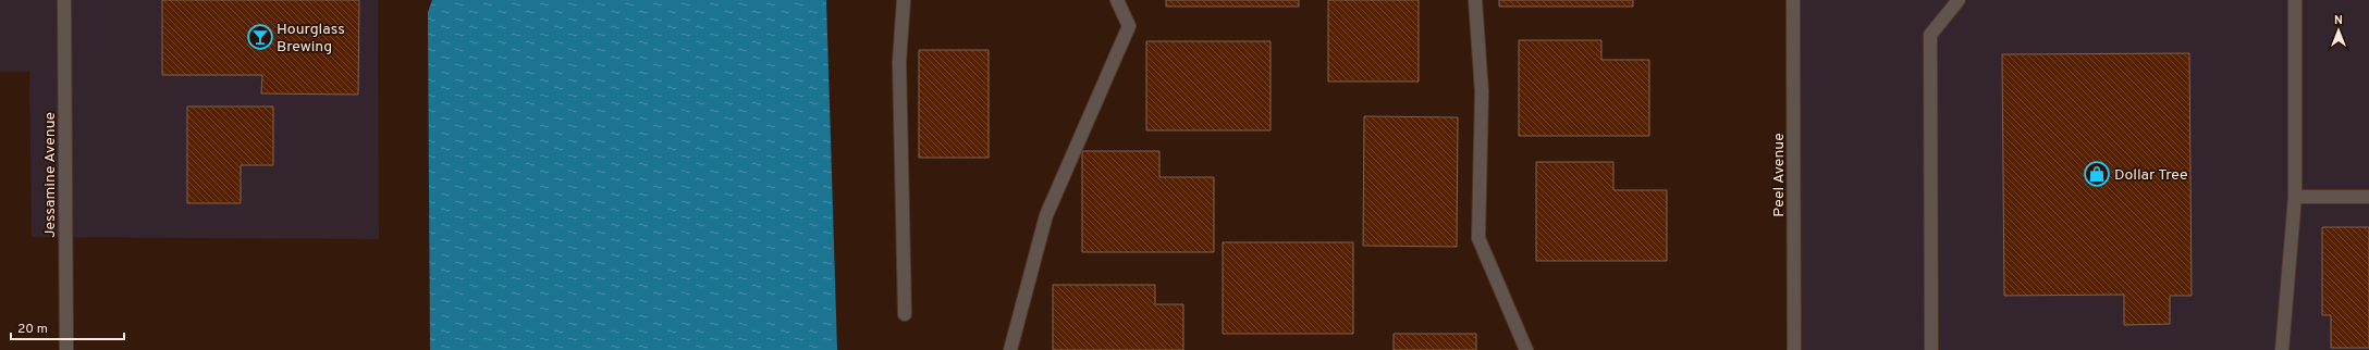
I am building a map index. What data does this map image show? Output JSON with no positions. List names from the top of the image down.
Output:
{
  "streets": {
    "street": ["Jessamine Avenue", "Peel Avenue"]
  },
  "places": {
    "bar": ["Hourglass Brewing"],
    "shop": ["Dollar Tree"]
  },
  "scale_bar": "20 m",
  "north": "top"
}
